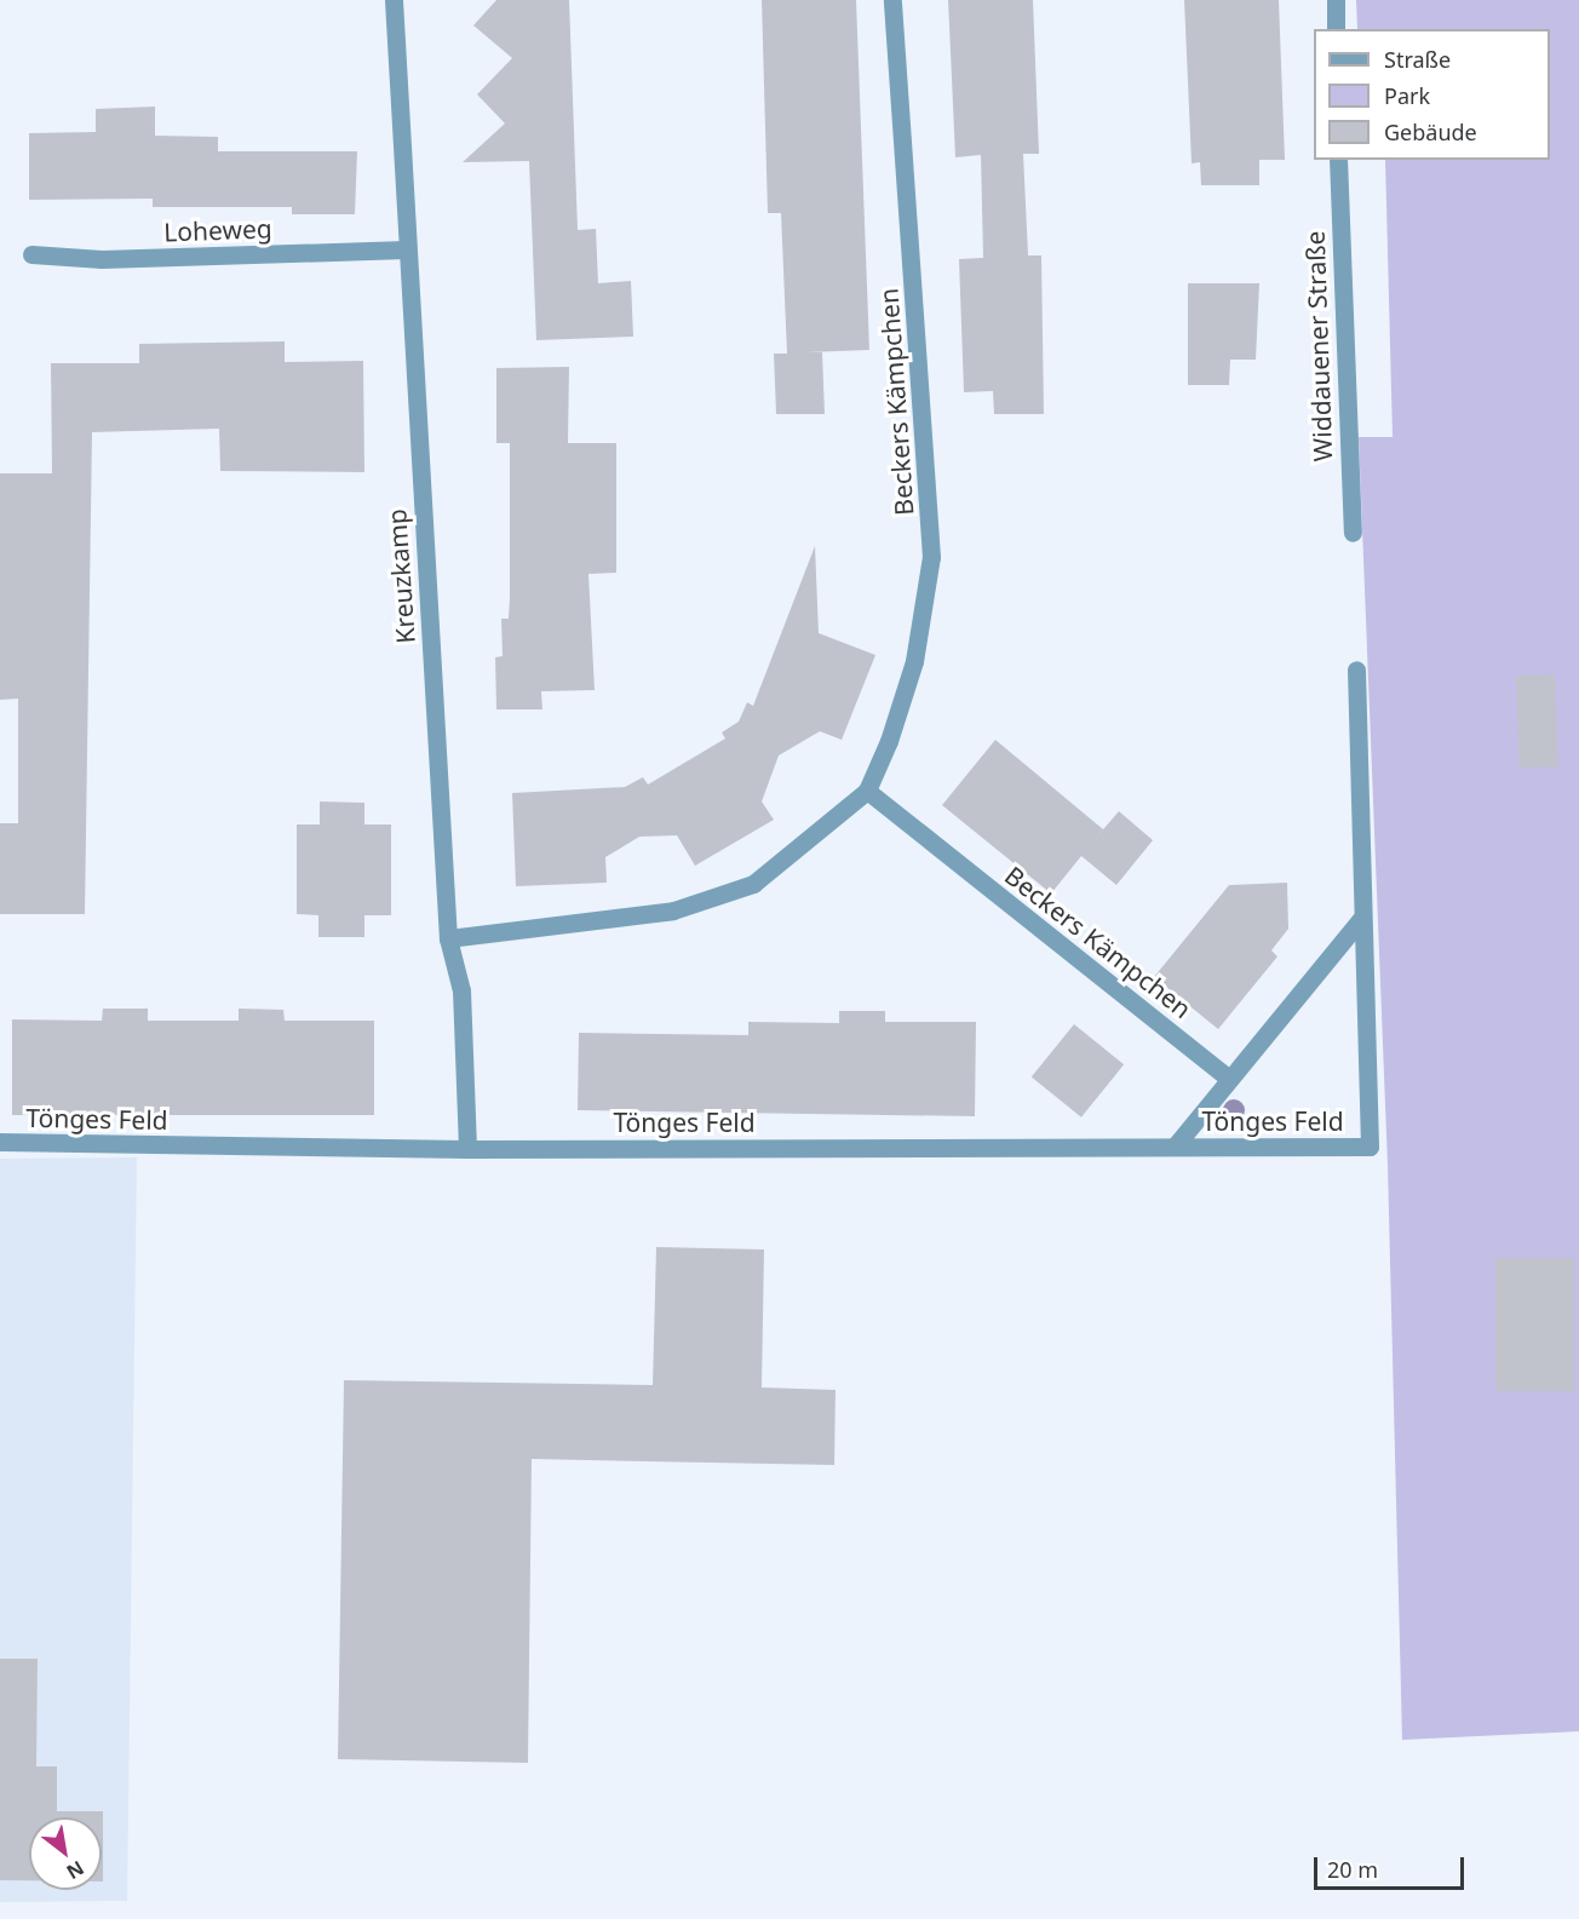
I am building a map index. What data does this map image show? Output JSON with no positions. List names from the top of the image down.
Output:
{
  "streets": {
    "street": [
      "Loheweg",
      "Widdauener Straße",
      "Beckers Kämpchen",
      "Kreuzkamp",
      "Tönges Feld"
    ]
  },
  "crossings": [
    ["Loheweg", "Kreuzkamp"],
    ["Beckers Kämpchen", "Kreuzkamp"],
    ["Kreuzkamp", "Tönges Feld"]
  ],
  "legend": ["Straße", "Park", "Gebäude"],
  "scale_bar": "20 m",
  "north": "bottom right"
}
